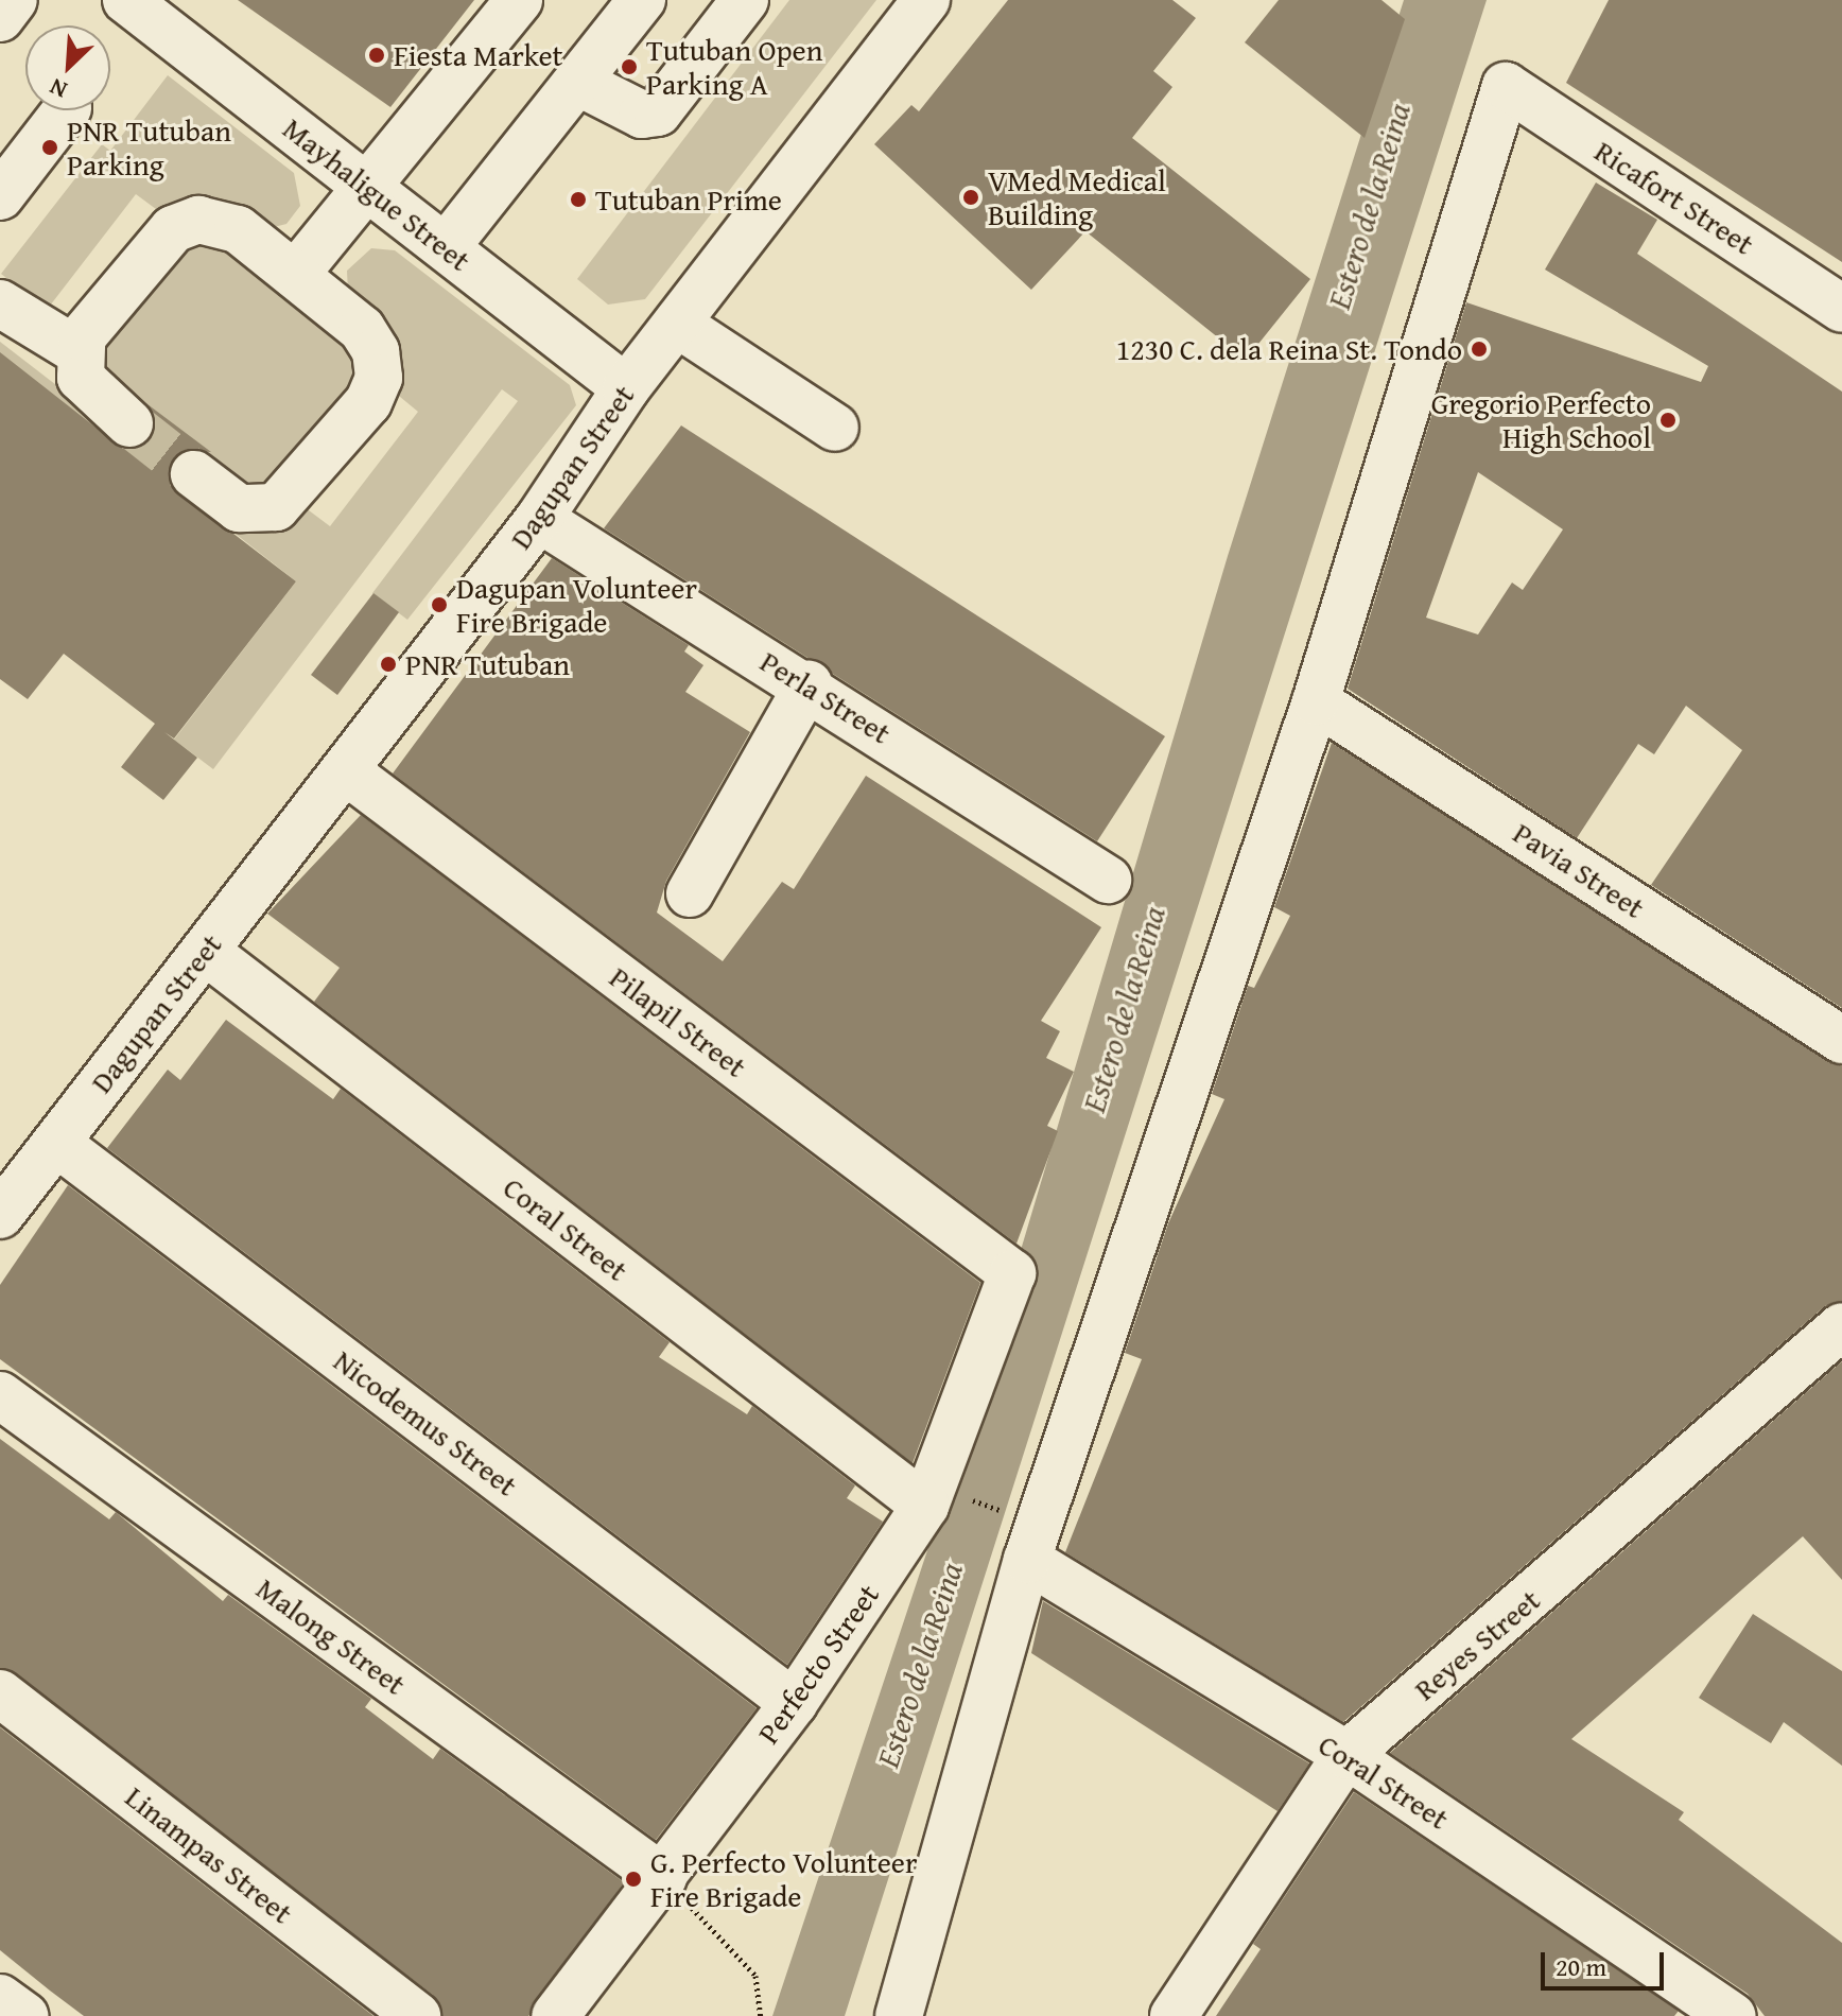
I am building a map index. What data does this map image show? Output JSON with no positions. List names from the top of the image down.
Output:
{
  "streets": {
    "street": [
      "Mayhaligue Street",
      "Ricafort Street",
      "Dagupan Street",
      "Perla Street",
      "Pavia Street",
      "Pilapil Street",
      "Coral Street",
      "Nicodemus Street",
      "Malong Street",
      "Reyes Street",
      "Perfecto Street",
      "Linampas Street"
    ]
  },
  "crossings": [
    ["Mayhaligue Street", "Dagupan Street"],
    ["Ricafort Street", "Pavia Street"],
    ["Dagupan Street", "Perla Street"],
    ["Dagupan Street", "Pilapil Street"],
    ["Dagupan Street", "Coral Street"],
    ["Dagupan Street", "Nicodemus Street"],
    ["Pilapil Street", "Perfecto Street"],
    ["Coral Street", "Reyes Street"],
    ["Coral Street", "Perfecto Street"],
    ["Nicodemus Street", "Perfecto Street"],
    ["Malong Street", "Perfecto Street"]
  ],
  "water": ["Estero de la Reina"],
  "places": [
    "Fiesta Market",
    "Tutuban Open Parking A",
    "PNR Tutuban Parking",
    "VMed Medical Building",
    "Tutuban Prime",
    "1230 C. dela Reina St. Tondo",
    "Gregorio Perfecto High School",
    "Dagupan Volunteer Fire Brigade",
    "PNR Tutuban",
    "G. Perfecto Volunteer Fire Brigade"
  ],
  "scale_bar": "20 m",
  "north": "bottom left"
}
